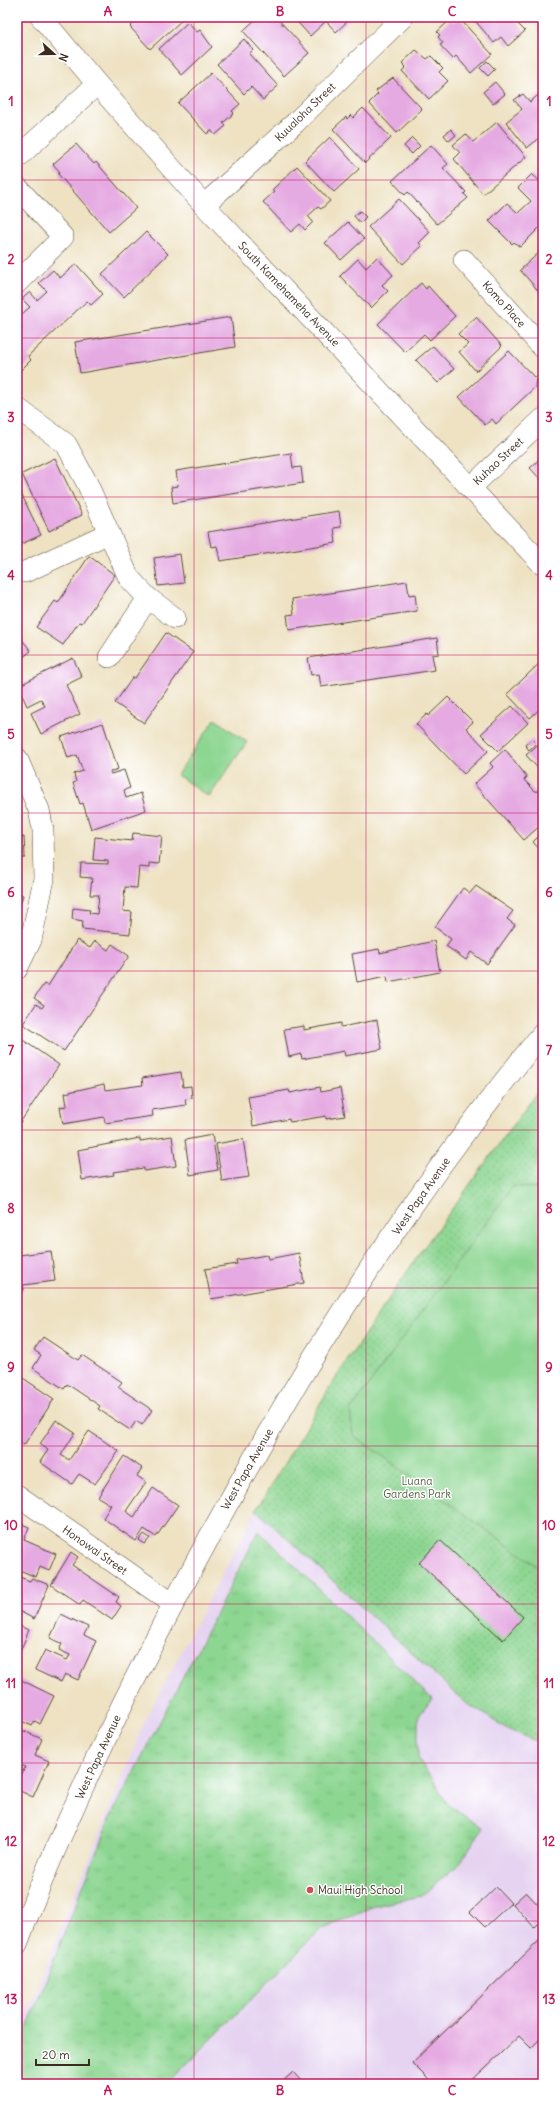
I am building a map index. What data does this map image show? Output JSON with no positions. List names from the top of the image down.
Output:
{
  "streets": {
    "street": [
      "Kuualoha Street",
      "South Kamehameha Avenue",
      "Komo Place",
      "Kuhao Street",
      "West Papa Avenue",
      "Honowai Street"
    ]
  },
  "crossings": [
    ["Kuualoha Street", "South Kamehameha Avenue"],
    ["South Kamehameha Avenue", "Kuhao Street"],
    ["West Papa Avenue", "Honowai Street"]
  ],
  "parks": ["Luana Gardens Park"],
  "places": ["Maui High School"],
  "scale_bar": "20 m",
  "north": "right",
  "grid": {
    "columns": ["A", "B", "C"],
    "rows": [
      "1",
      "2",
      "3",
      "4",
      "5",
      "6",
      "7",
      "8",
      "9",
      "10",
      "11",
      "12",
      "13"
    ]
  }
}
